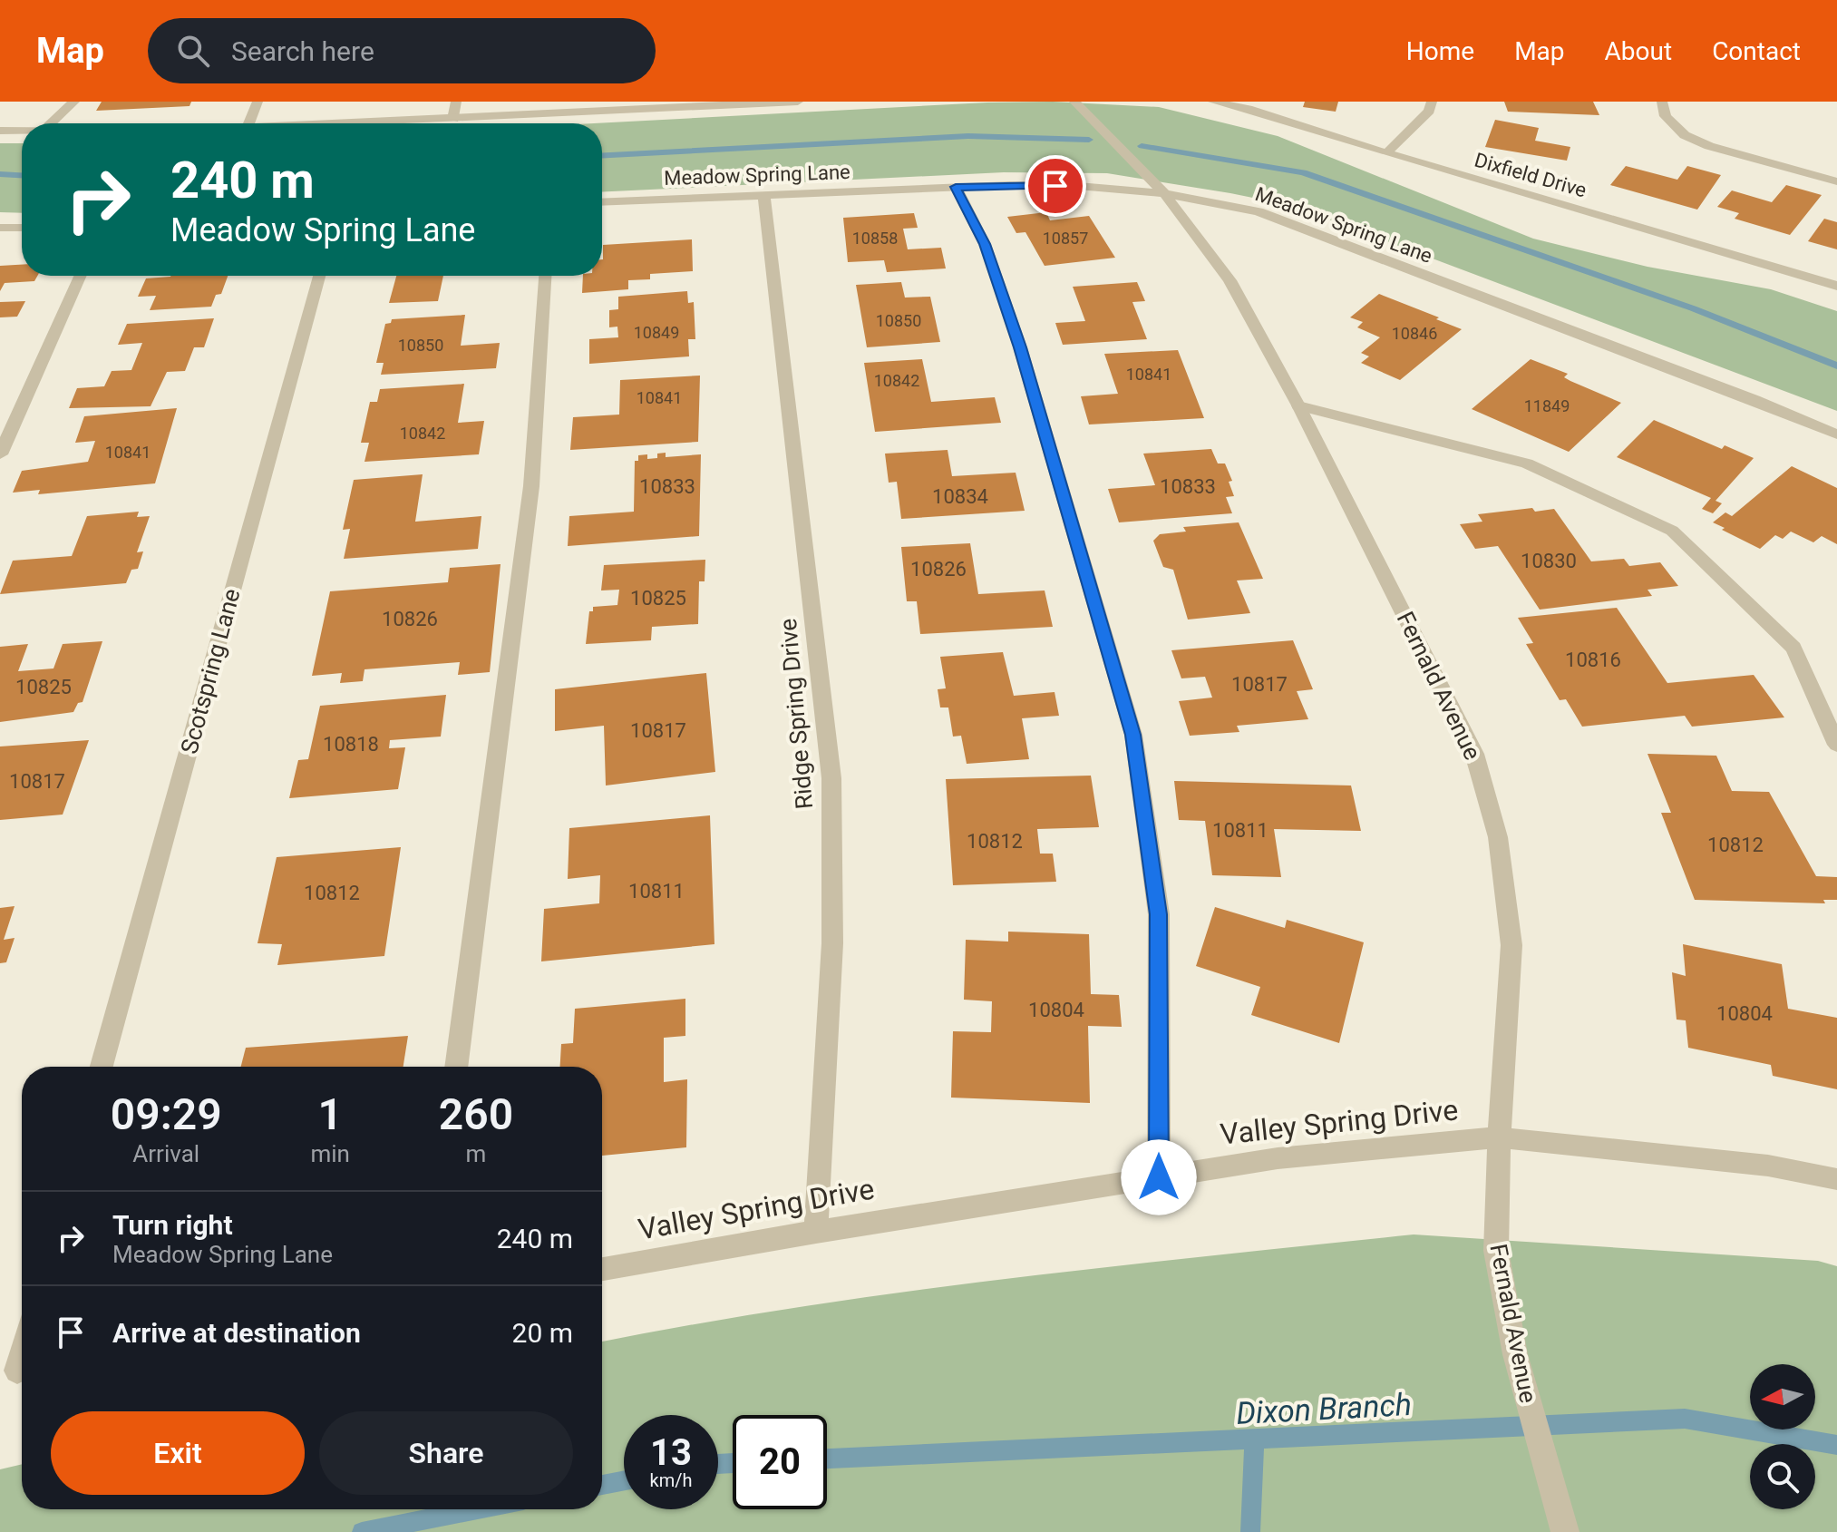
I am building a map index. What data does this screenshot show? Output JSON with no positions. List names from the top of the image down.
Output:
{
  "streets": {
    "street": [
      "Meadow Spring Lane",
      "Dixfield Drive",
      "Scotspring Lane",
      "Fernald Avenue",
      "Ridge Spring Drive",
      "Valley Spring Drive"
    ]
  },
  "crossings": [
    ["Meadow Spring Lane", "Fernald Avenue"],
    ["Meadow Spring Lane", "Ridge Spring Drive"],
    ["Fernald Avenue", "Valley Spring Drive"],
    ["Ridge Spring Drive", "Valley Spring Drive"]
  ],
  "water": ["Dixon Branch"],
  "house_numbers": [
    "10858",
    "10857",
    "10850",
    "10849",
    "10846",
    "10850",
    "10841",
    "10842",
    "10841",
    "11849",
    "10842",
    "10841",
    "10833",
    "10833",
    "10834",
    "10830",
    "10826",
    "10825",
    "10826",
    "10816",
    "10817",
    "10825",
    "10817",
    "10818",
    "10817",
    "10811",
    "10812",
    "10812",
    "10811",
    "10812",
    "10804",
    "10804"
  ],
  "north": "left",
  "page": {
    "header": "Map",
    "search": "Search here",
    "nav": [
      "Home",
      "Map",
      "About",
      "Contact"
    ],
    "turn": ["240 m", "Meadow Spring Lane"],
    "eta": [
      "09:29",
      "Arrival",
      "1",
      "min",
      "260",
      "m"
    ],
    "list": [
      {
        "name": "Turn right",
        "note": "Meadow Spring Lane",
        "value": "240 m"
      },
      {
        "name": "Arrive at destination",
        "value": "20 m"
      }
    ],
    "buttons": ["Exit", "Share"],
    "speed": "13 km/h",
    "limit": "20"
  }
}
